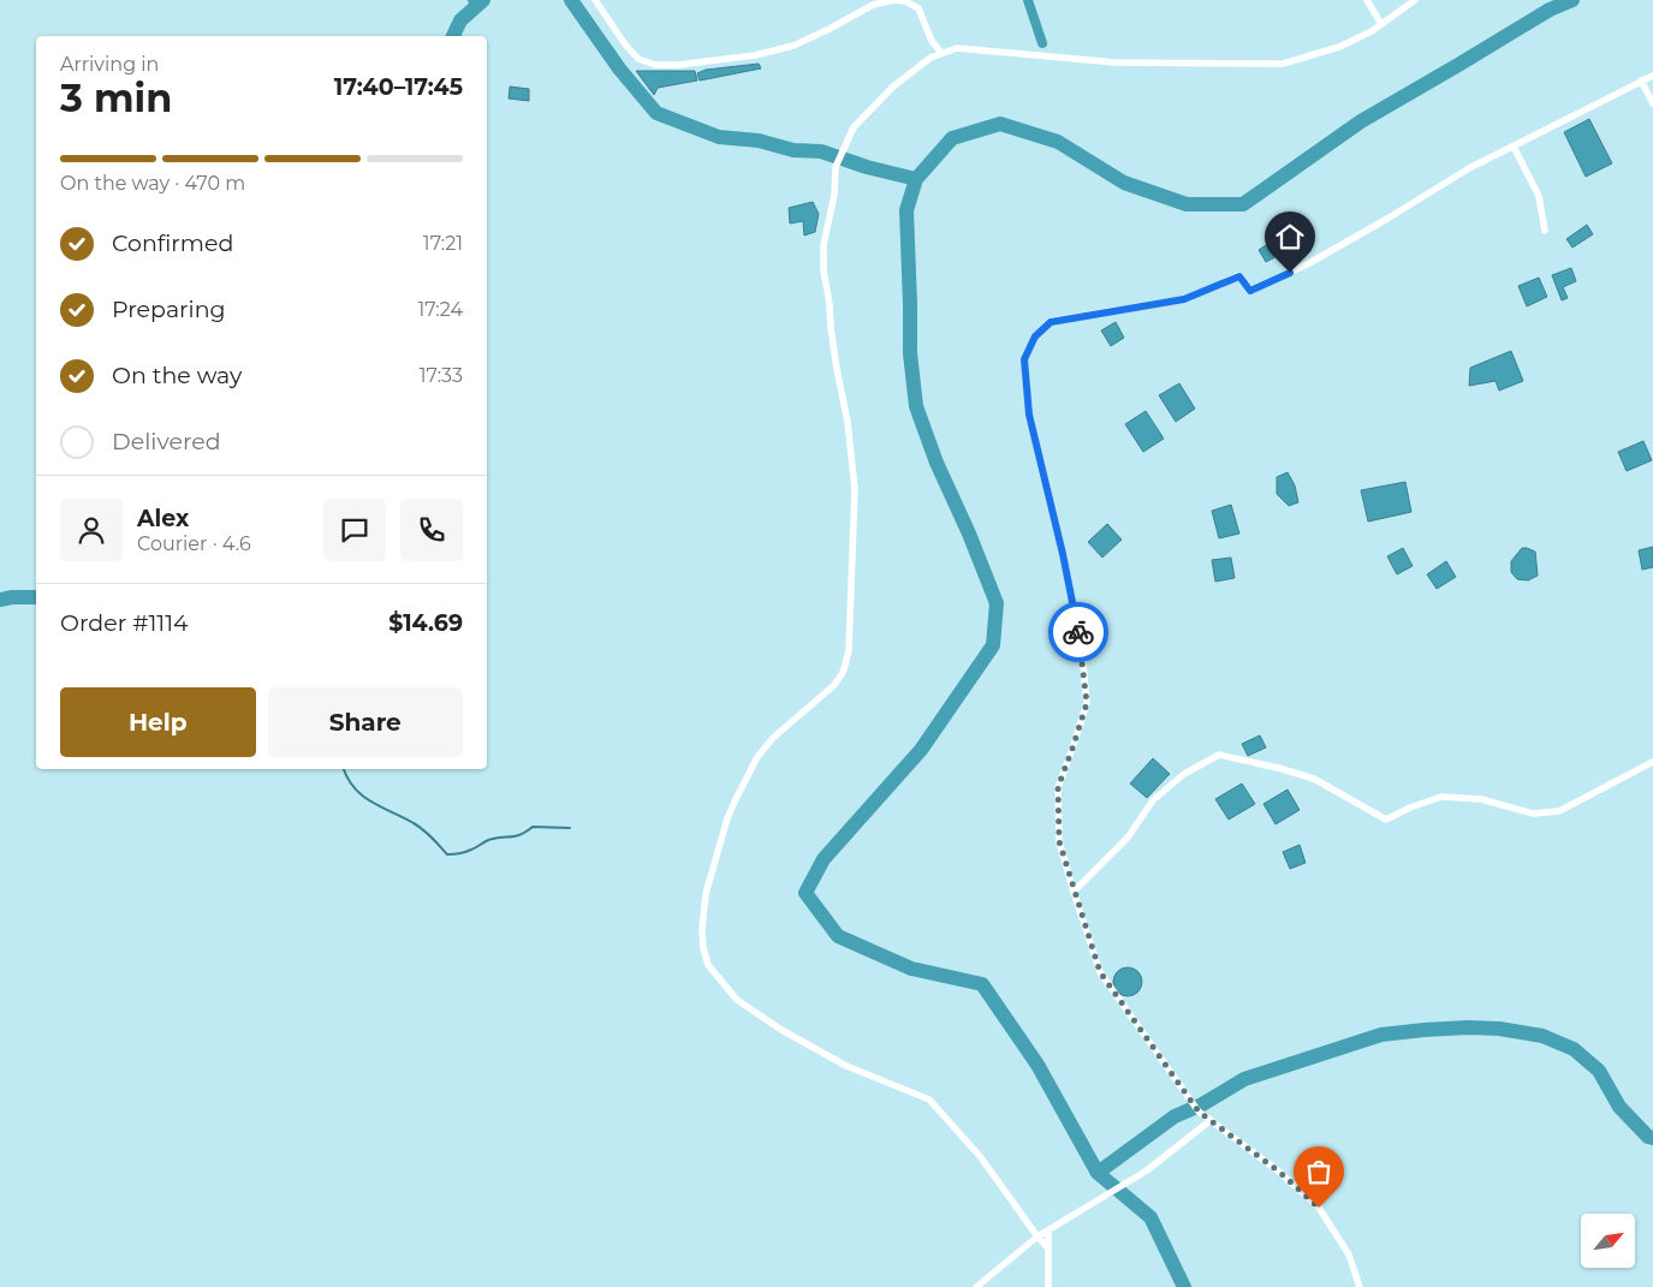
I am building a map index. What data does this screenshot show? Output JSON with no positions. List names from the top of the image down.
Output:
{
  "north": "top right",
  "page": {
    "heading": ["3 min", "Arriving in", "17:40–17:45"],
    "panel": [
      "Alex",
      "Courier · 4.6",
      "Order #1114",
      "$14.69"
    ],
    "bar": "On the way · 470 m",
    "list": [
      ["Confirmed", "17:21"],
      ["Preparing", "17:24"],
      ["On the way", "17:33"],
      "Delivered"
    ],
    "buttons": ["Help", "Share"]
  }
}
